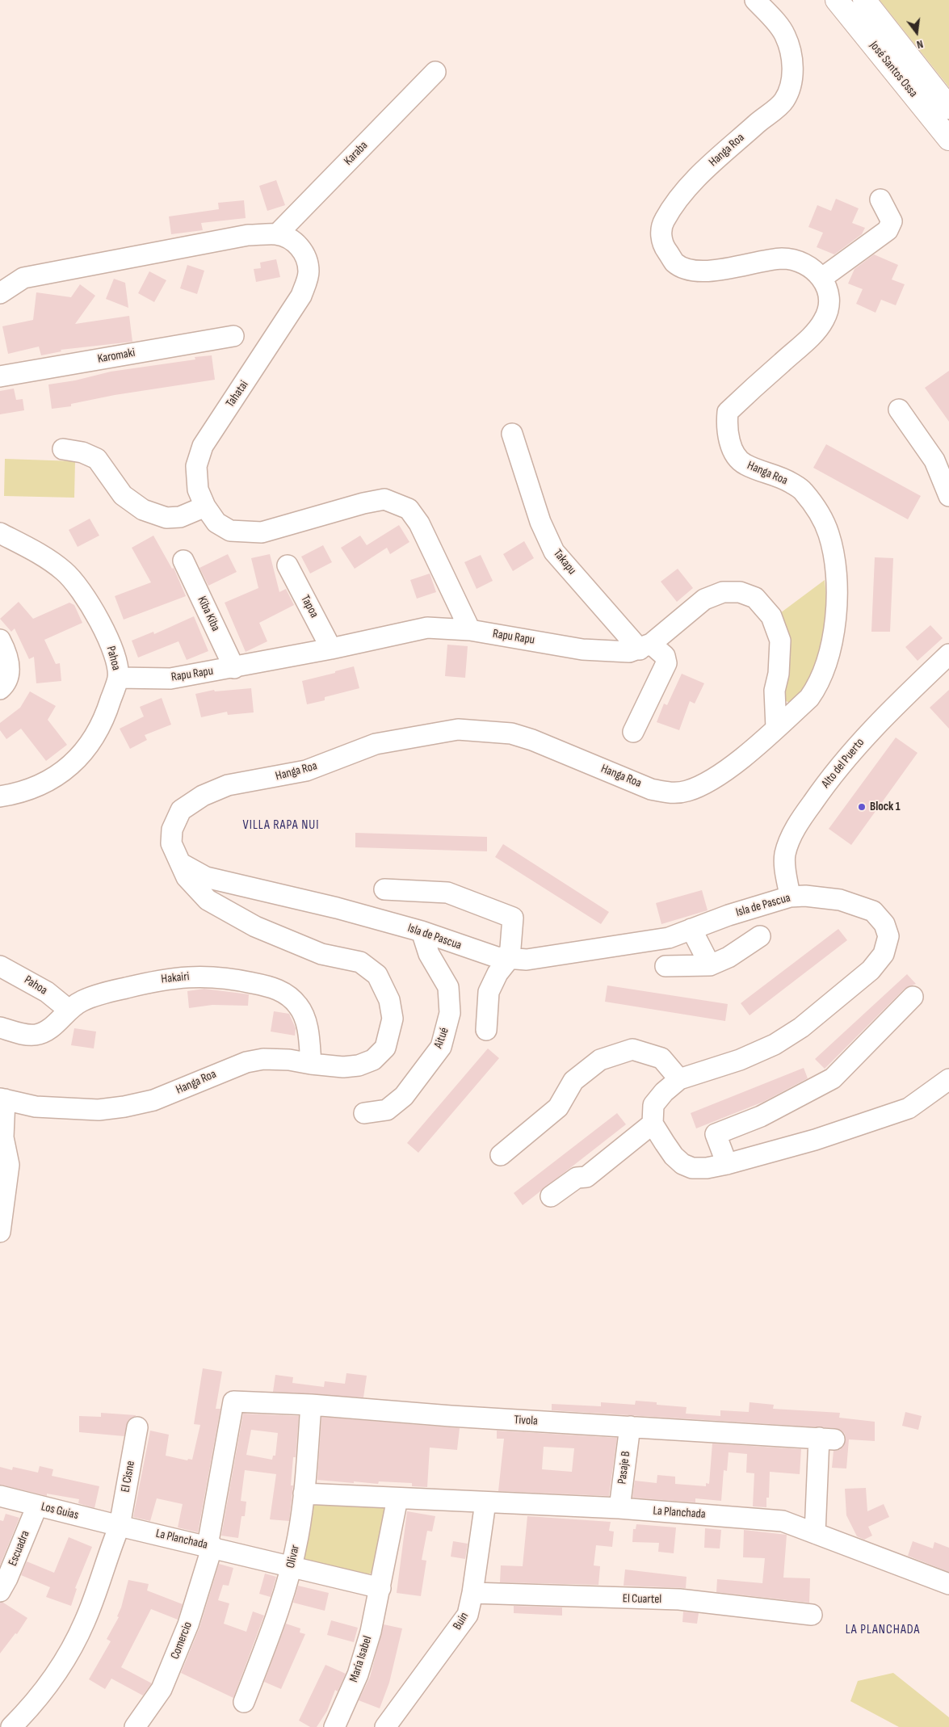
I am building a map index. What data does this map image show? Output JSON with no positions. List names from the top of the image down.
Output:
{
  "streets": {
    "highway": ["José Santos Ossa"],
    "street": [
      "Hanga Roa",
      "Karaba",
      "Karomaki",
      "Tahatai",
      "Takapu",
      "Tapoa",
      "Kiba Kiba",
      "Rapu Rapu",
      "Pahoa",
      "Alto del Puerto",
      "Isla de Pascua",
      "Hakairi",
      "Aitué",
      "Tivola",
      "Pasaje B",
      "El Cisne",
      "Los Guias",
      "La Planchada",
      "Escuadra",
      "Olivar",
      "El Cuartel",
      "Buin",
      "Comercio",
      "María Isabel"
    ]
  },
  "crossings": [
    ["Hanga Roa", "Isla de Pascua"],
    ["Hanga Roa", "Hakairi"],
    ["Karaba", "Tahatai"],
    ["Tahatai", "Rapu Rapu"],
    ["Takapu", "Rapu Rapu"],
    ["Tapoa", "Rapu Rapu"],
    ["Kiba Kiba", "Rapu Rapu"],
    ["Rapu Rapu", "Pahoa"],
    ["Pahoa", "Hakairi"],
    ["Alto del Puerto", "Isla de Pascua"],
    ["Isla de Pascua", "Aitué"],
    ["Tivola", "Pasaje B"],
    ["Tivola", "La Planchada"],
    ["Tivola", "Olivar"],
    ["Tivola", "Comercio"],
    ["Pasaje B", "La Planchada"],
    ["El Cisne", "Los Guias"],
    ["El Cisne", "La Planchada"],
    ["Los Guias", "La Planchada"],
    ["Los Guias", "Escuadra"],
    ["La Planchada", "Olivar"],
    ["La Planchada", "Buin"],
    ["La Planchada", "Comercio"],
    ["La Planchada", "María Isabel"],
    ["El Cuartel", "Buin"]
  ],
  "districts": ["VILLA RAPA NUI", "LA PLANCHADA"],
  "places": ["Block 1"],
  "north": "bottom"
}
